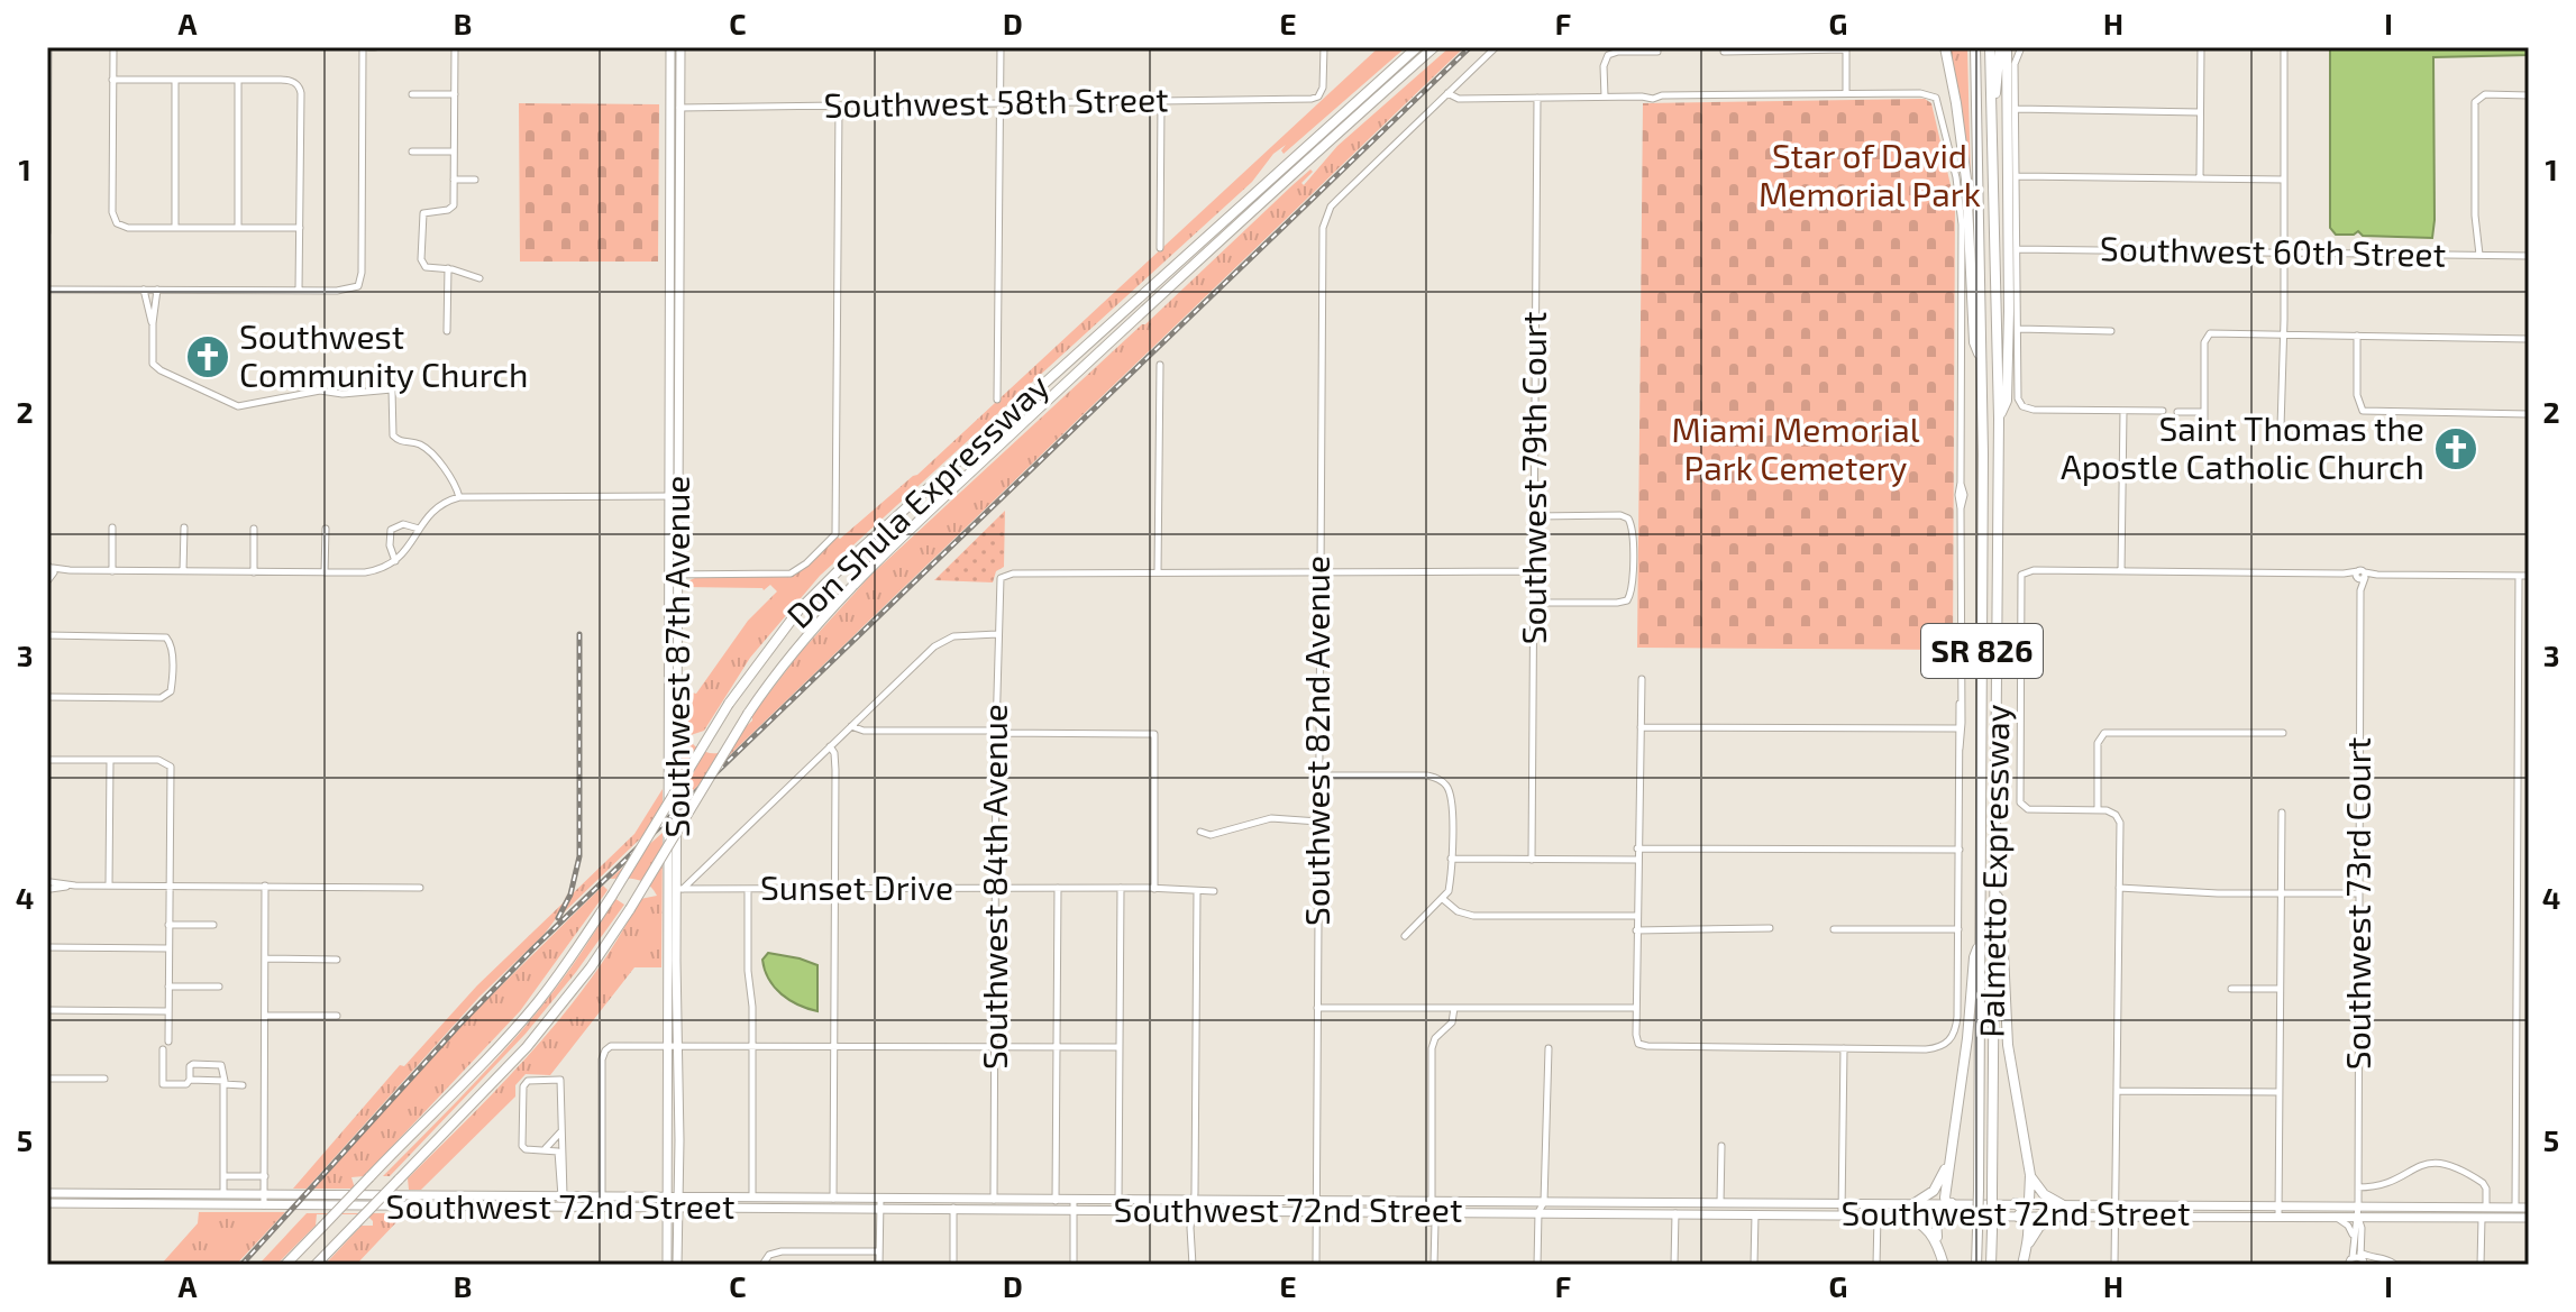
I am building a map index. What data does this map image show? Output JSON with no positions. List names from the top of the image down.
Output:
{
  "streets": {
    "highway": ["Don Shula Expressway", "SR 826", "Palmetto Expressway"],
    "main road": ["Southwest 87th Avenue", "Southwest 72nd Street"],
    "street": [
      "Southwest 58th Street",
      "Southwest 60th Street",
      "Southwest 79th Court",
      "Southwest 82nd Avenue",
      "Southwest 84th Avenue",
      "Sunset Drive",
      "Southwest 73rd Court"
    ]
  },
  "crossings": [
    ["Southwest 58th Street", "Southwest 87th Avenue"],
    ["Southwest 87th Avenue", "Sunset Drive"],
    ["Southwest 87th Avenue", "Southwest 72nd Street"],
    ["Southwest 82nd Avenue", "Southwest 72nd Street"],
    ["Southwest 84th Avenue", "Sunset Drive"],
    ["Southwest 84th Avenue", "Southwest 72nd Street"],
    ["Southwest 73rd Court", "Southwest 72nd Street"]
  ],
  "parks": ["Star of David Memorial Park", "Miami Memorial Park Cemetery"],
  "places": {
    "church": ["Southwest Community Church", "Saint Thomas the Apostle Catholic Church"]
  },
  "grid": {
    "columns": [
      "A",
      "B",
      "C",
      "D",
      "E",
      "F",
      "G",
      "H",
      "I"
    ],
    "rows": [
      "1",
      "2",
      "3",
      "4",
      "5"
    ]
  }
}
